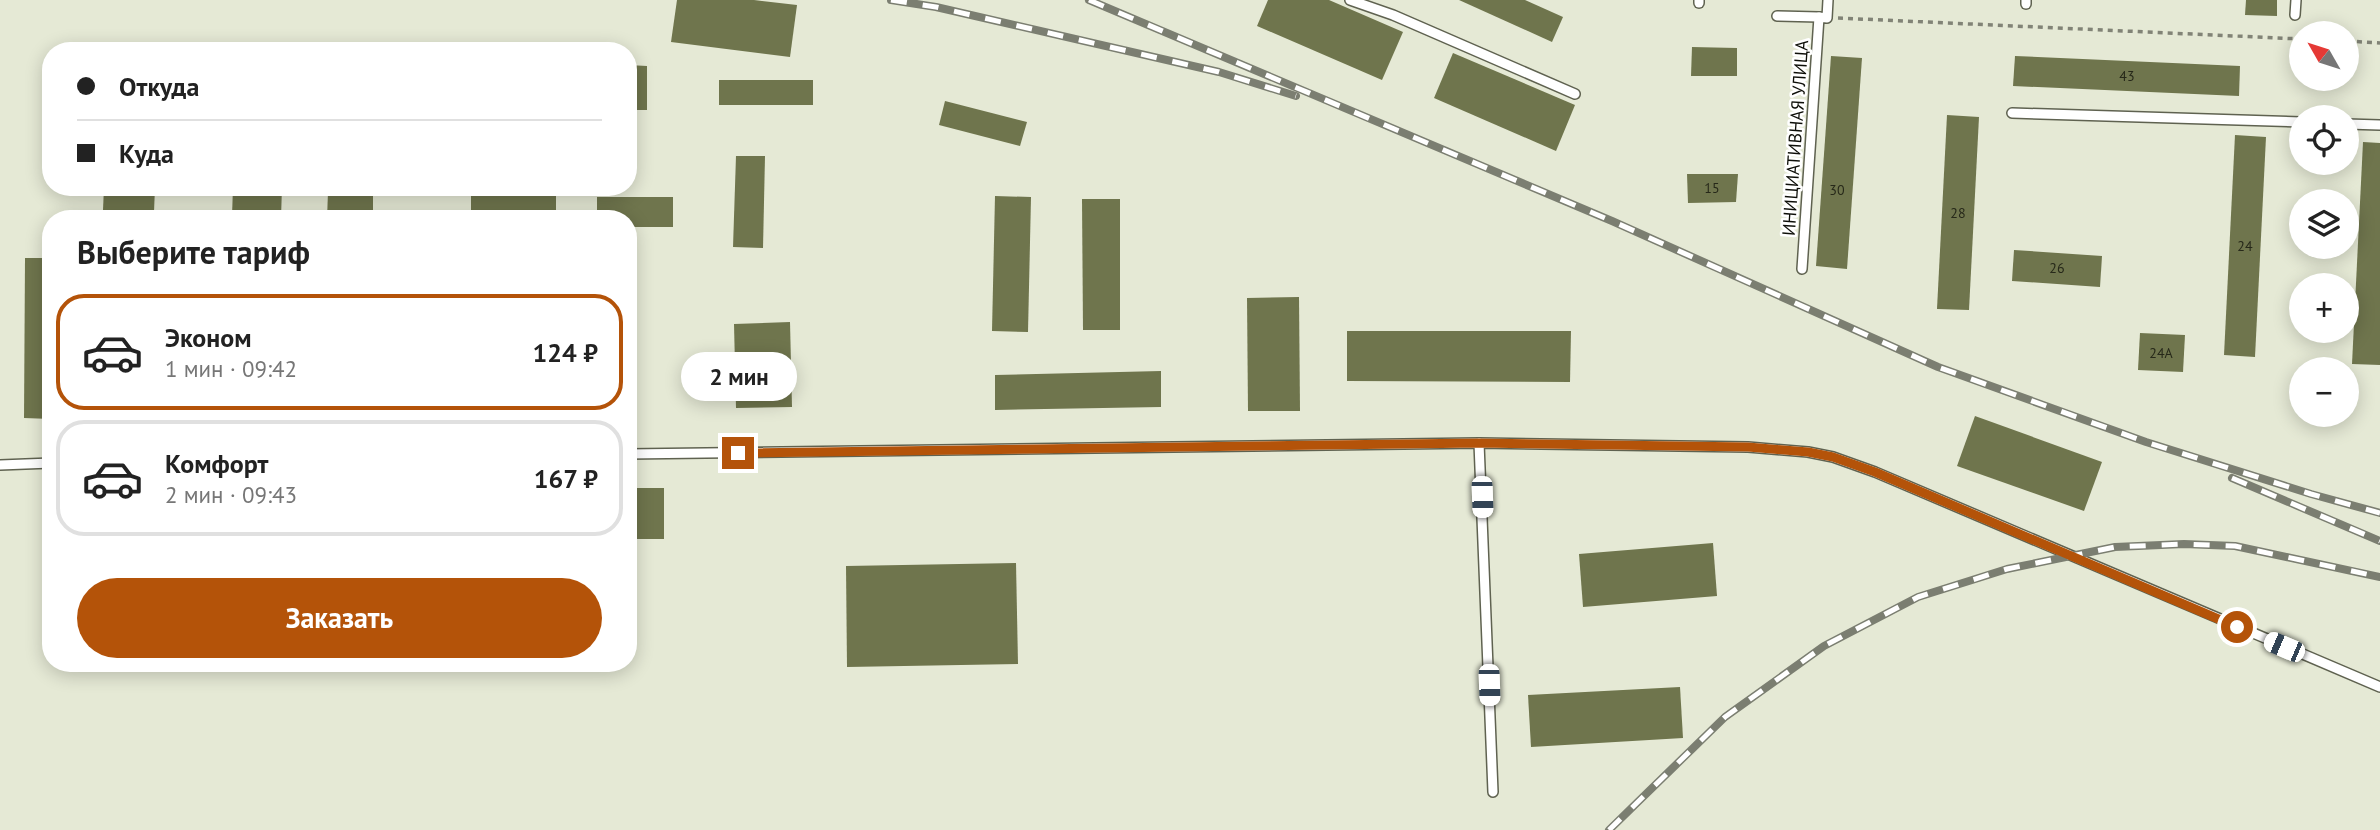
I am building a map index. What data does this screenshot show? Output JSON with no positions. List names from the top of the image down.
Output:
{
  "streets": {
    "lane": ["ИНИЦИАТИВНАЯ УЛИЦА"]
  },
  "house_numbers": [
    "43",
    "15",
    "30",
    "28",
    "24",
    "26",
    "24А"
  ],
  "north": "top left",
  "page": {
    "map_buttons": ["+", "−"],
    "banner": ["Откуда", "Куда"],
    "heading": "Выберите тариф",
    "list": [
      {
        "name": "Эконом",
        "note": "1 мин · 09:42",
        "value": "124 ₽"
      },
      {
        "name": "Комфорт",
        "note": "2 мин · 09:43",
        "value": "167 ₽"
      }
    ],
    "bubble": "2 мин",
    "buttons": "Заказать"
  }
}
